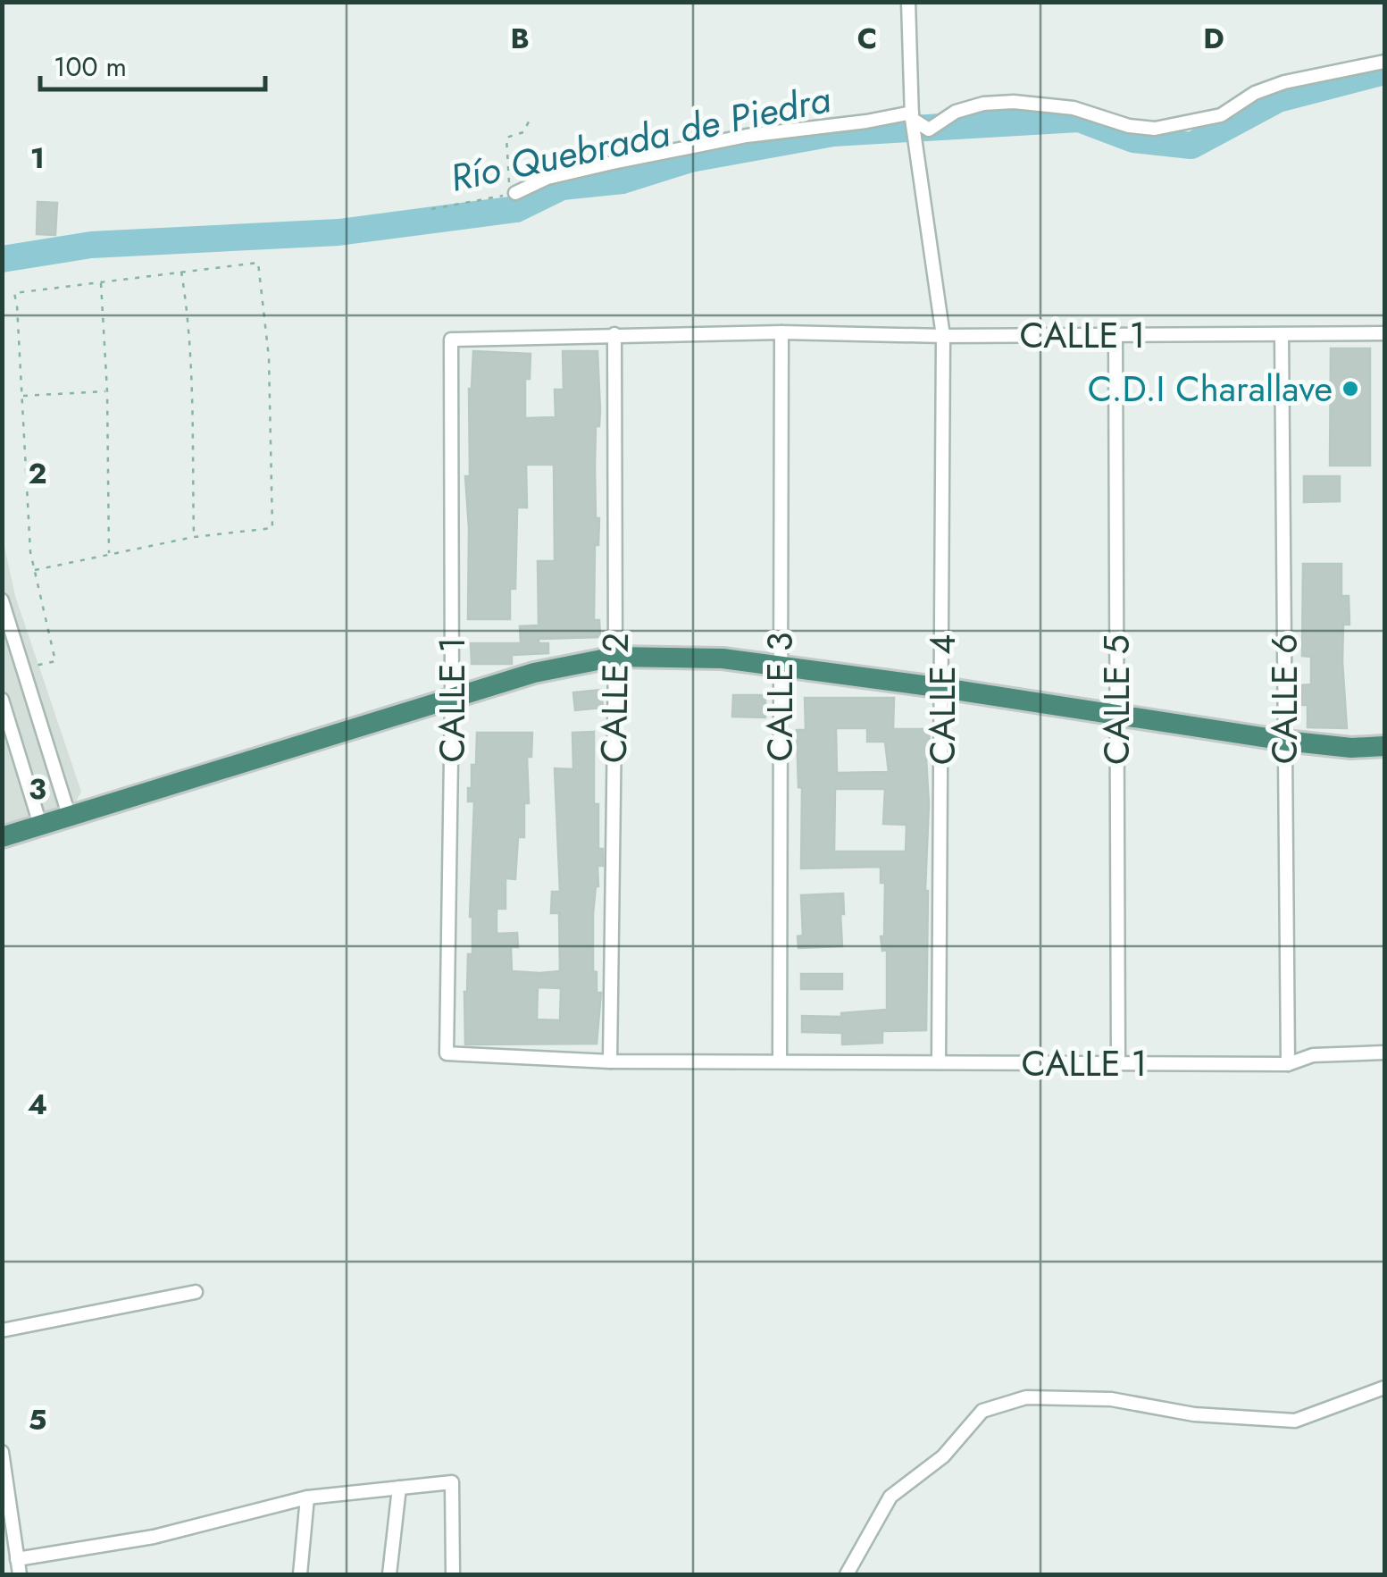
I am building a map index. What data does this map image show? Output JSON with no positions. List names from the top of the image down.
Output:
{
  "streets": {
    "street": [
      "CALLE 1",
      "CALLE 3",
      "CALLE 2",
      "CALLE 6",
      "CALLE 4",
      "CALLE 5"
    ]
  },
  "crossings": [
    ["CALLE 1", "CALLE 3"],
    ["CALLE 1", "CALLE 2"],
    ["CALLE 1", "CALLE 6"],
    ["CALLE 1", "CALLE 4"],
    ["CALLE 1", "CALLE 5"]
  ],
  "water": ["Río Quebrada de Piedra"],
  "places": ["C.D.I Charallave"],
  "scale_bar": "100 m",
  "grid": {
    "columns": ["B", "C", "D"],
    "rows": [
      "1",
      "2",
      "3",
      "4",
      "5"
    ]
  }
}
